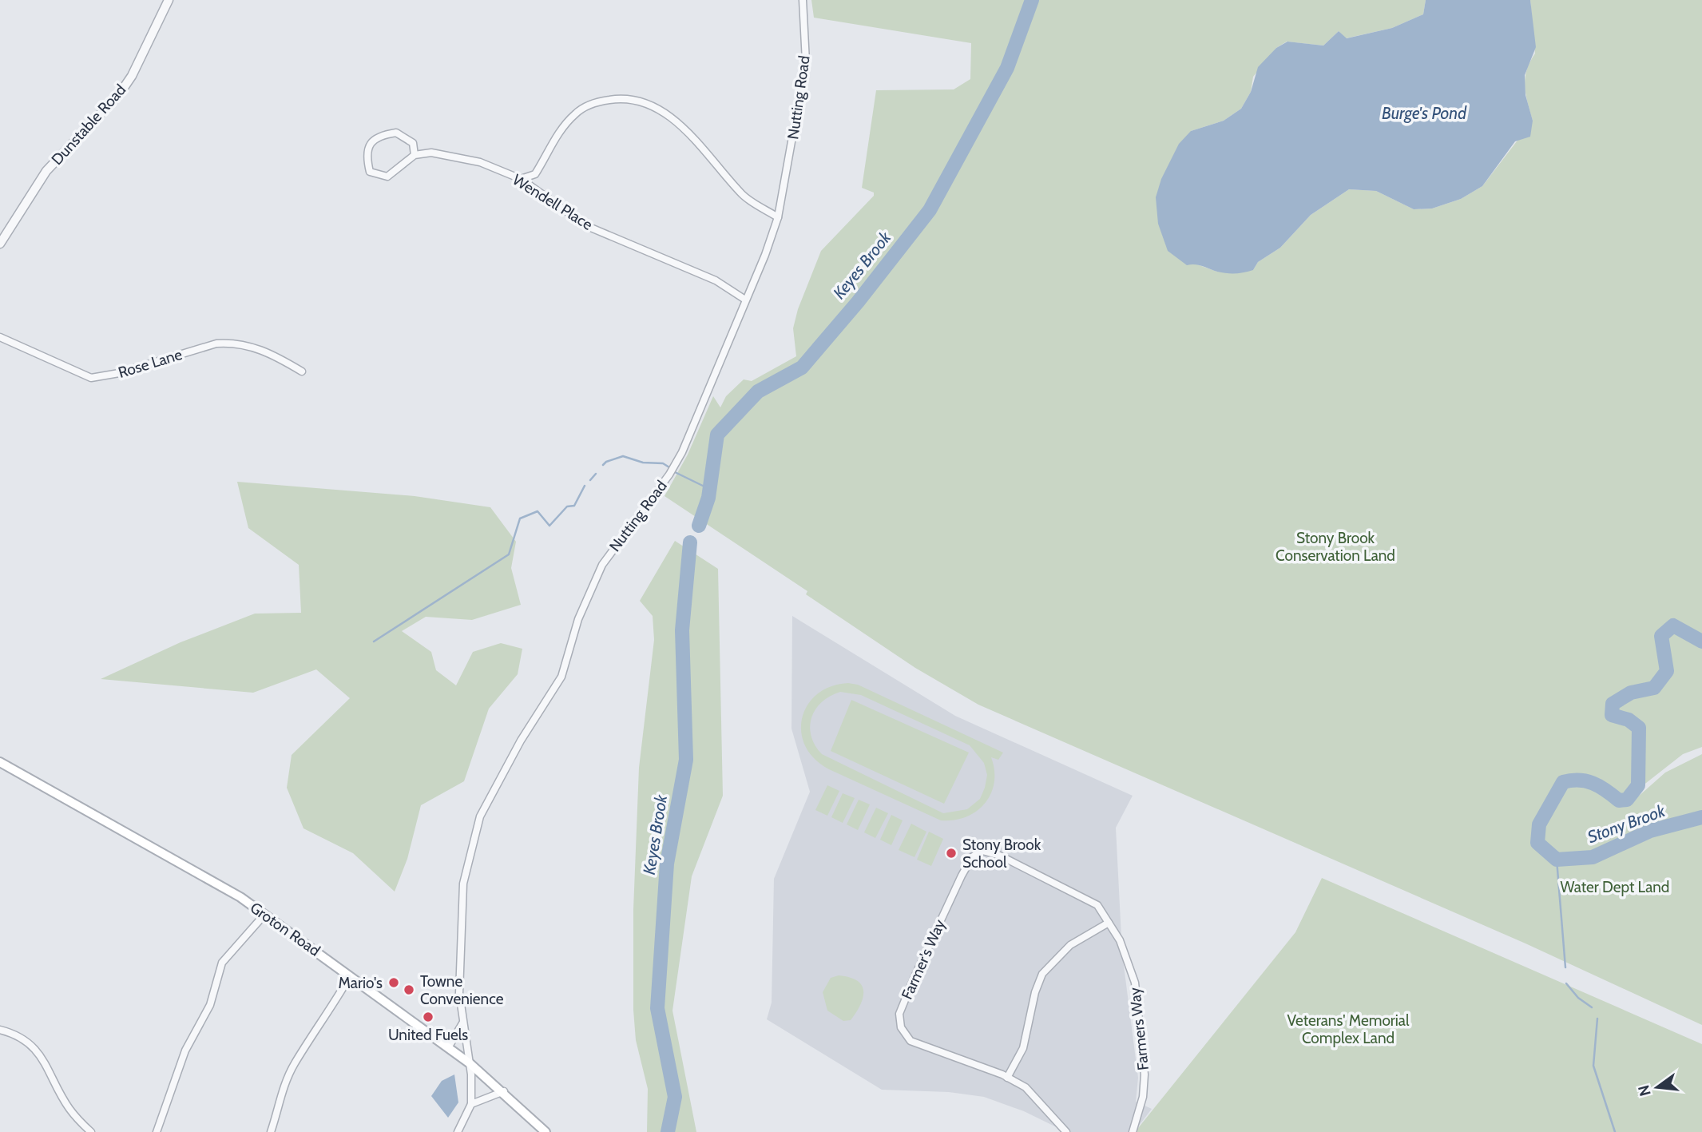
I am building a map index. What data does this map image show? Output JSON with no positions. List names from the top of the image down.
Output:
{
  "streets": {
    "main road": ["Groton Road"],
    "street": [
      "Nutting Road",
      "Dunstable Road",
      "Wendell Place",
      "Rose Lane",
      "Farmer's Way",
      "Farmers Way"
    ]
  },
  "crossings": [
    ["Nutting Road", "Wendell Place"],
    ["Nutting Road", "Groton Road"],
    ["Farmer's Way", "Farmers Way"]
  ],
  "water": ["Burge's Pond", "Keyes Brook", "Stony Brook"],
  "parks": ["Stony Brook Conservation Land", "Water Dept Land", "Veterans' Memorial Complex Land"],
  "places": [
    "Stony Brook School",
    "Mario's",
    "Towne Convenience",
    "United Fuels"
  ],
  "north": "left"
}
